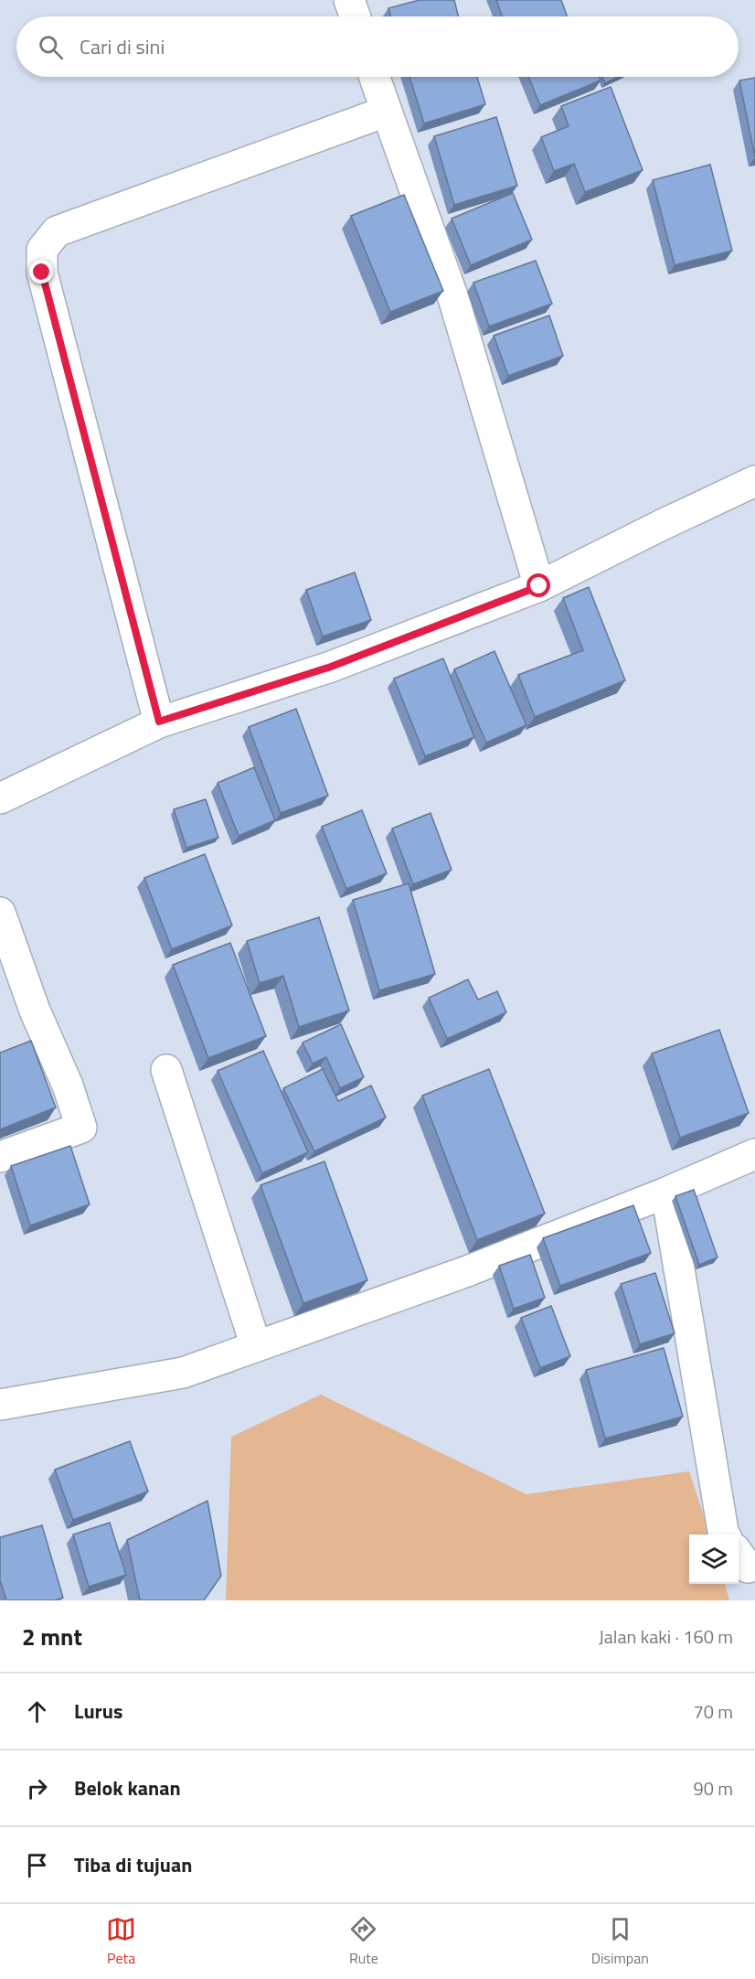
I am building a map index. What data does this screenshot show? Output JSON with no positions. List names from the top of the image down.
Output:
{
  "page": {
    "search": "Cari di sini",
    "heading": ["2 mnt", "Jalan kaki · 160 m"],
    "list": [
      ["Lurus", "70 m"],
      ["Belok kanan", "90 m"],
      "Tiba di tujuan"
    ],
    "nav": ["Peta", "Rute", "Disimpan"]
  }
}
